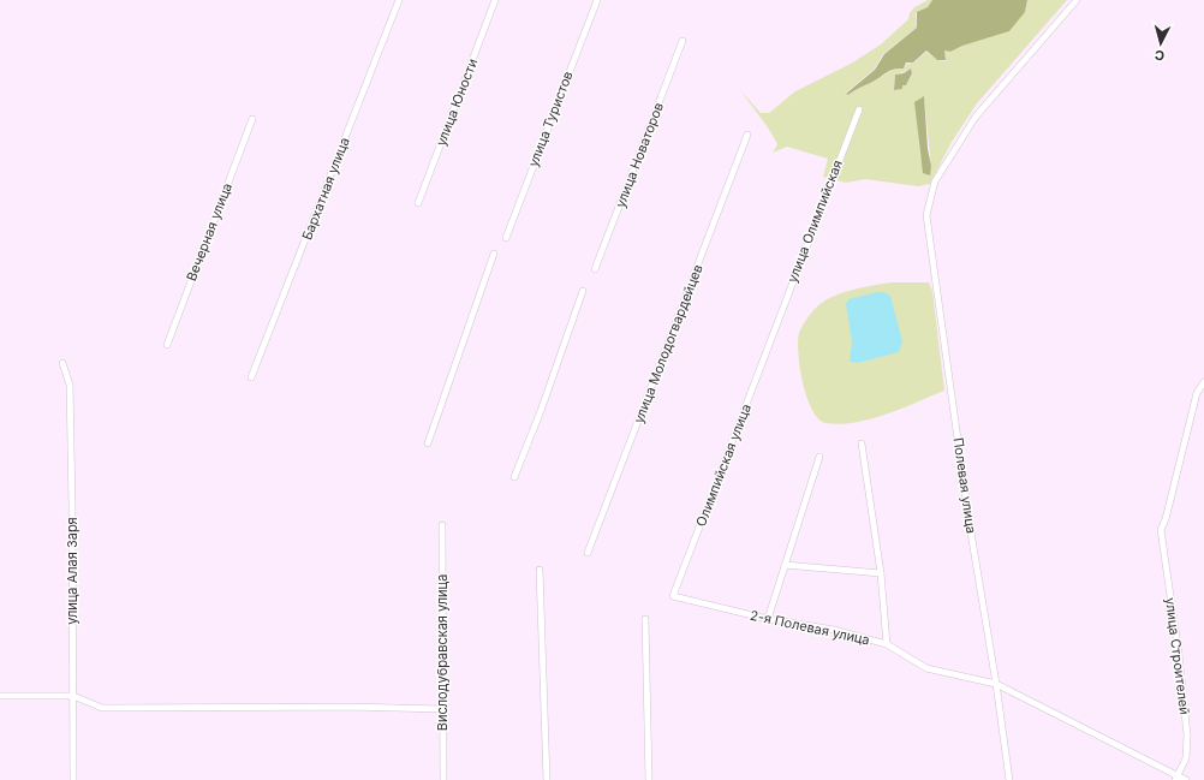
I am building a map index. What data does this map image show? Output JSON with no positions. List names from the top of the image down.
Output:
{
  "streets": {
    "street": [
      "улица Юности",
      "улица Туристов",
      "улица Новаторов",
      "Бархатная улица",
      "улица Олимпийская",
      "Вечерная улица",
      "улица Молодогвардейцев",
      "Олимпийская улица",
      "Полевая улица",
      "улица Алая Заря",
      "2-я Полевая улица",
      "Вислодубравская улица",
      "улица Строителей"
    ]
  },
  "crossings": [
    ["улица Олимпийская", "Олимпийская улица"],
    ["Олимпийская улица", "2-я Полевая улица"],
    ["Полевая улица", "2-я Полевая улица"],
    ["2-я Полевая улица", "улица Строителей"]
  ],
  "north": "bottom"
}
